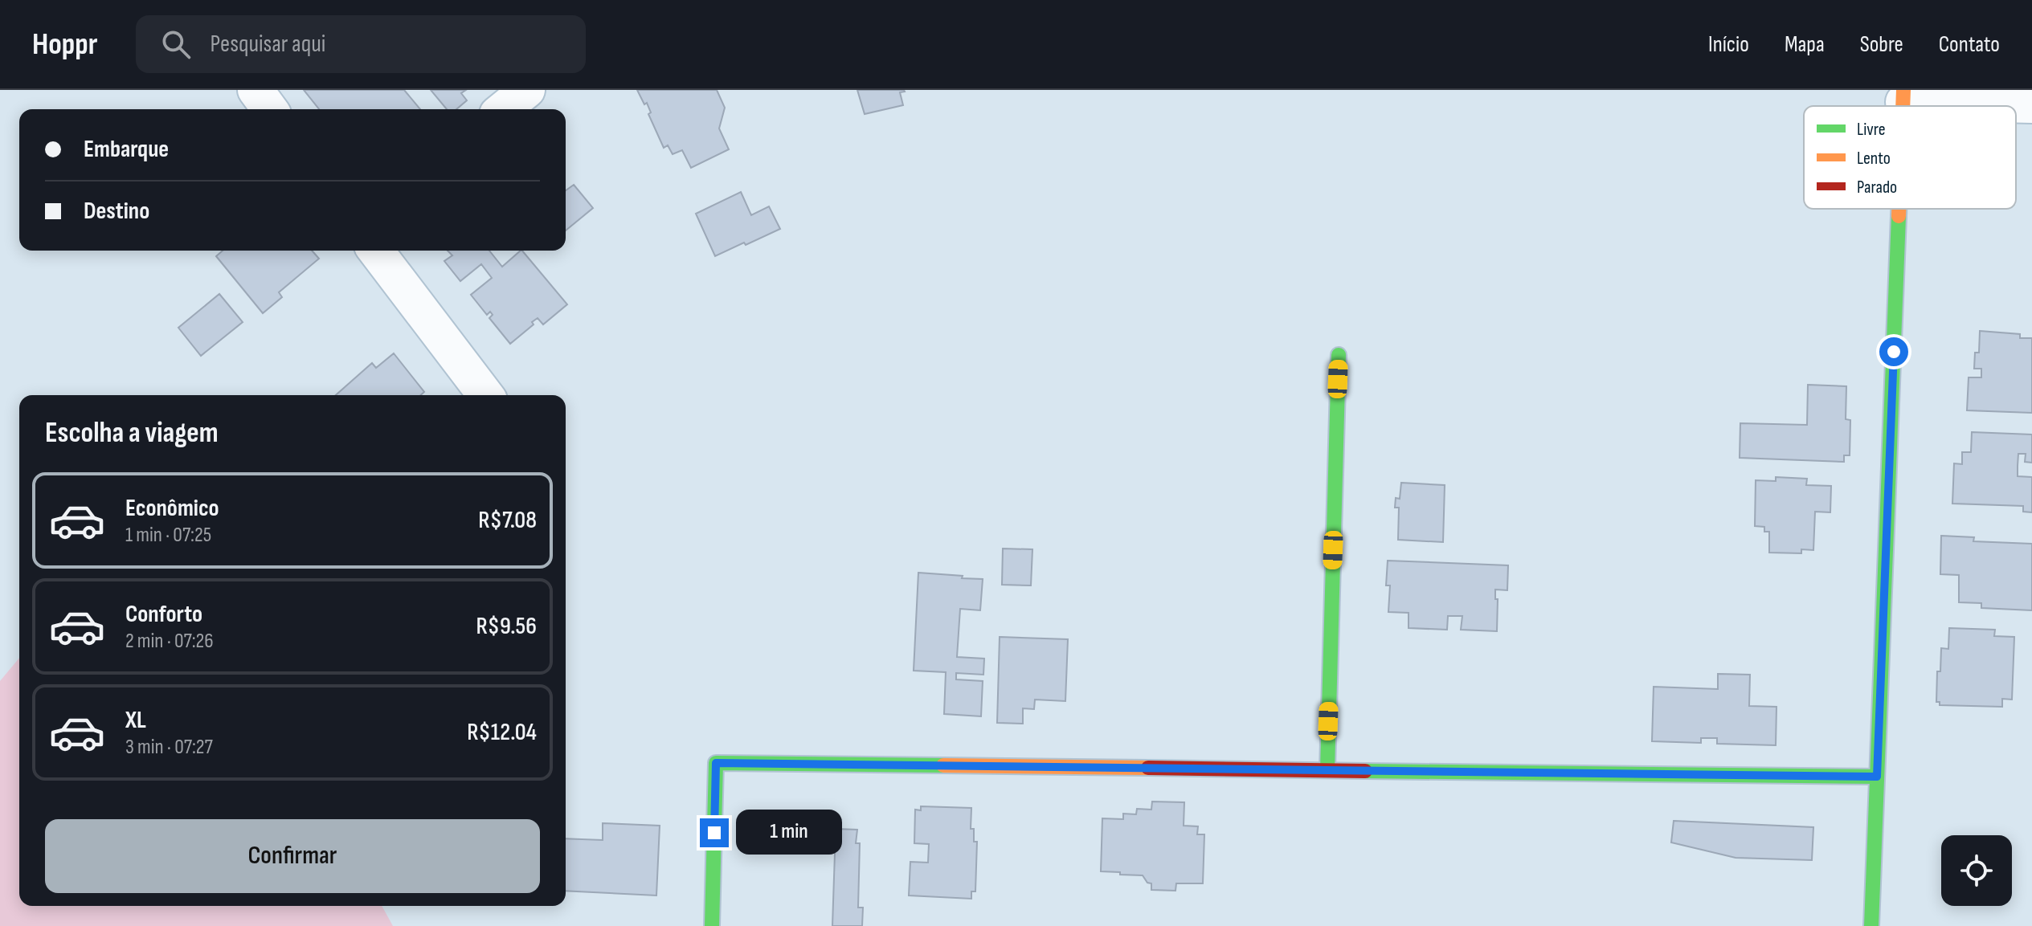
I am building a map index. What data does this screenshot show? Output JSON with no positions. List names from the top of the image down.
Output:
{
  "legend": ["Livre", "Lento", "Parado"],
  "page": {
    "header": "Hoppr",
    "search": "Pesquisar aqui",
    "nav": [
      "Início",
      "Mapa",
      "Sobre",
      "Contato"
    ],
    "banner": ["Embarque", "Destino"],
    "heading": "Escolha a viagem",
    "list": [
      {
        "name": "Econômico",
        "note": "1 min · 07:25",
        "value": "R$7.08"
      },
      {
        "name": "Conforto",
        "note": "2 min · 07:26",
        "value": "R$9.56"
      },
      {
        "name": "XL",
        "note": "3 min · 07:27",
        "value": "R$12.04"
      }
    ],
    "buttons": "Confirmar",
    "bubble": "1 min"
  }
}
